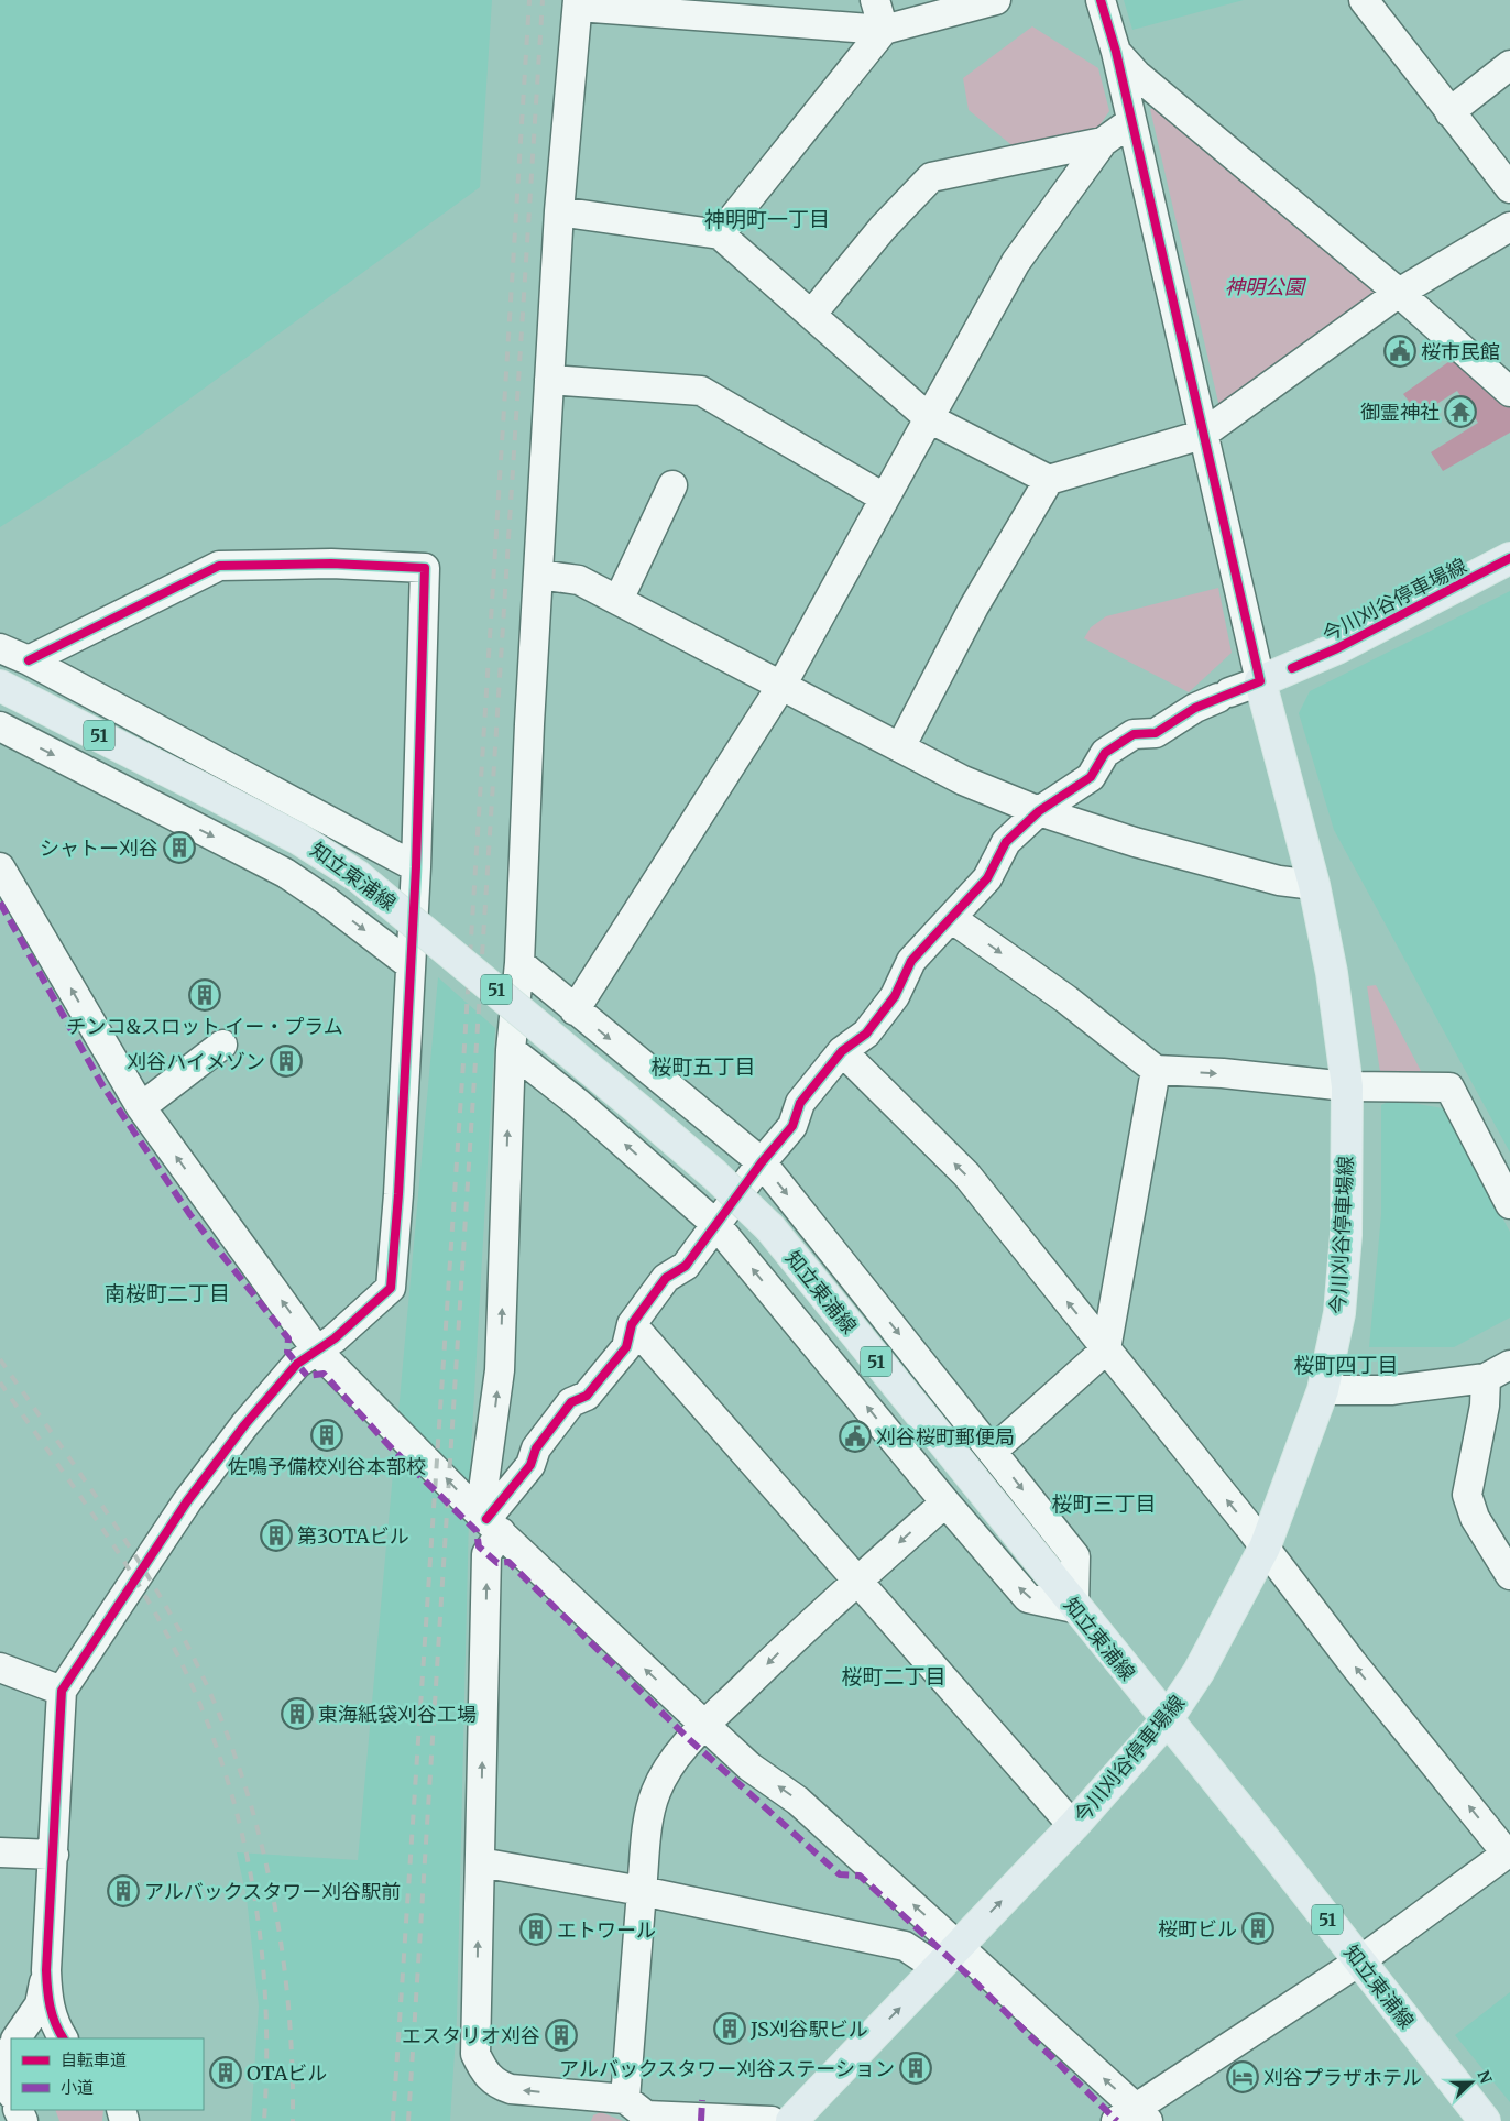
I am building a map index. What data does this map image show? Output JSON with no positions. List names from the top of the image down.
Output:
{
  "streets": {
    "main road": ["今川刈谷停車場線", "51", "知立東浦線"]
  },
  "crossings": [
    ["今川刈谷停車場線", "知立東浦線"]
  ],
  "districts": [
    "神明町一丁目",
    "桜町五丁目",
    "南桜町二丁目",
    "桜町四丁目",
    "桜町三丁目",
    "桜町二丁目"
  ],
  "parks": ["神明公園"],
  "places": {
    "public building": ["桜市民館", "刈谷桜町郵便局"],
    "temple": ["御霊神社"],
    "building": [
      "シャトー刈谷",
      "チンコ&スロット イー・プラム",
      "刈谷ハイメゾン",
      "佐鳴予備校刈谷本部校",
      "第3OTAビル",
      "東海紙袋刈谷工場",
      "アルバックスタワー刈谷駅前",
      "桜町ビル",
      "エトワール",
      "JS刈谷駅ビル",
      "エスタリオ刈谷",
      "アルバックスタワー刈谷ステーション",
      "OTAビル"
    ],
    "hotel": ["刈谷プラザホテル"]
  },
  "legend": ["自転車道", "小道"],
  "north": "right"
}
